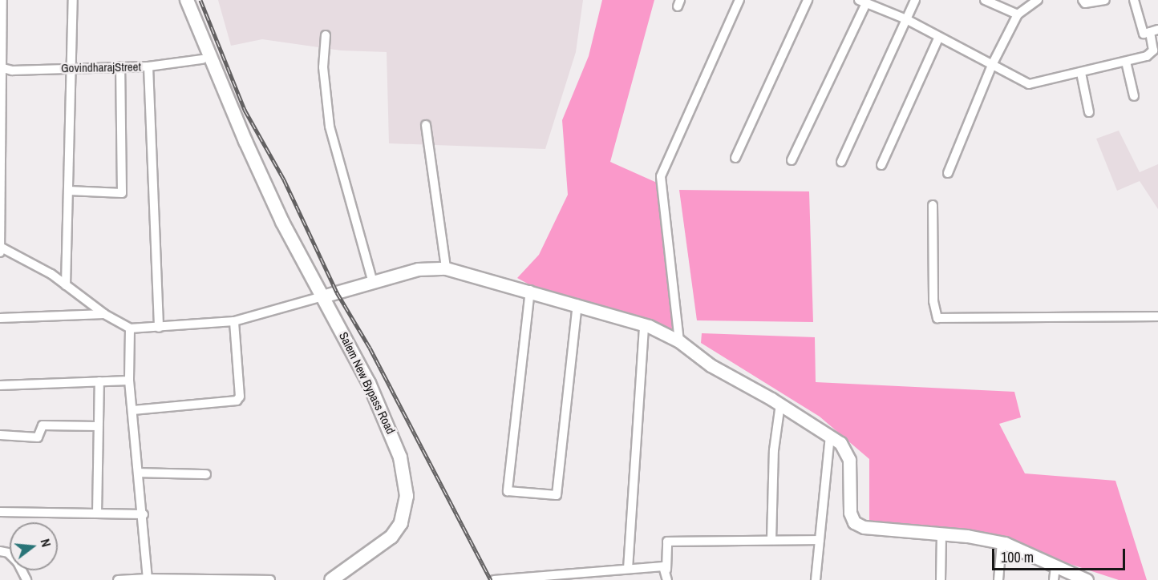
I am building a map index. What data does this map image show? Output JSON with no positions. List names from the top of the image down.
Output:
{
  "streets": {
    "main road": ["Salem New Bypass Road"],
    "street": ["GovindharajStreet"]
  },
  "crossings": [
    ["GovindharajStreet", "Salem New Bypass Road"]
  ],
  "scale_bar": "100 m",
  "north": "right"
}
